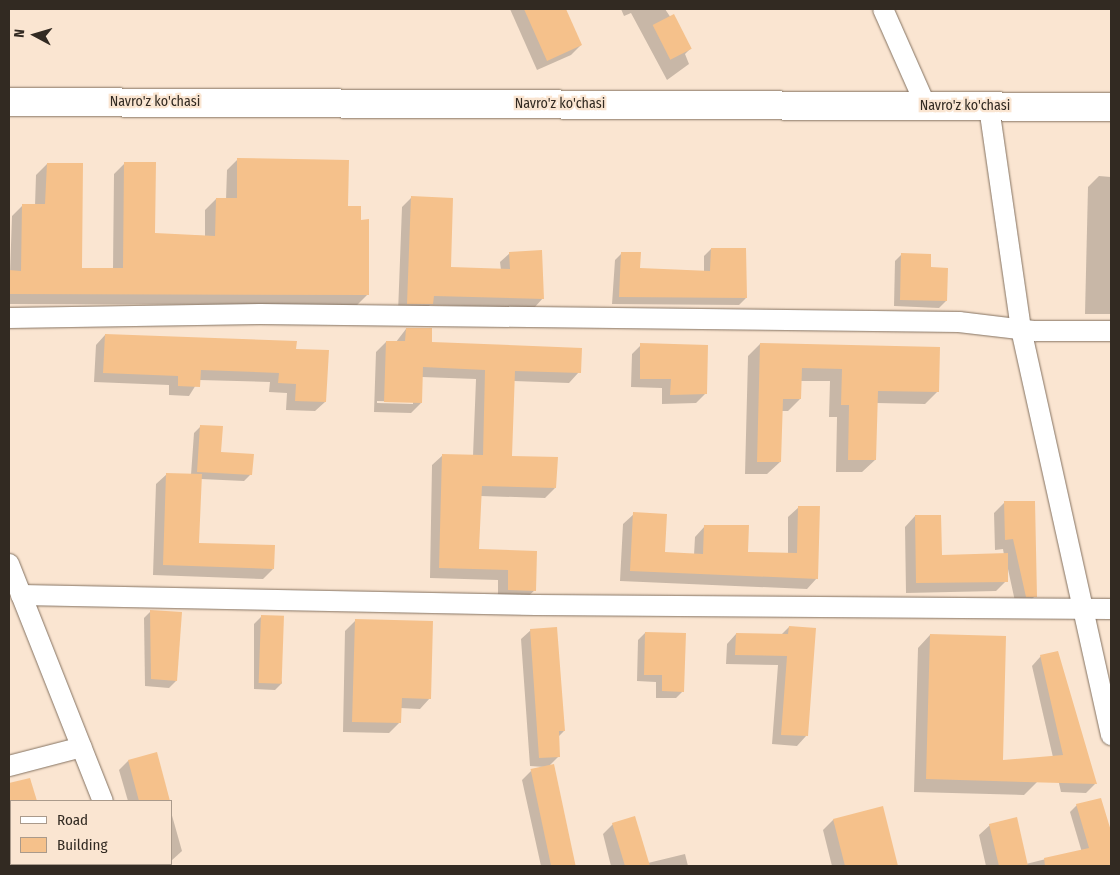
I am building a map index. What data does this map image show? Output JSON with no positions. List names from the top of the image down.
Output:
{
  "streets": {
    "street": ["Navro'z ko'chasi"]
  },
  "legend": ["Road", "Building"],
  "north": "left"
}
